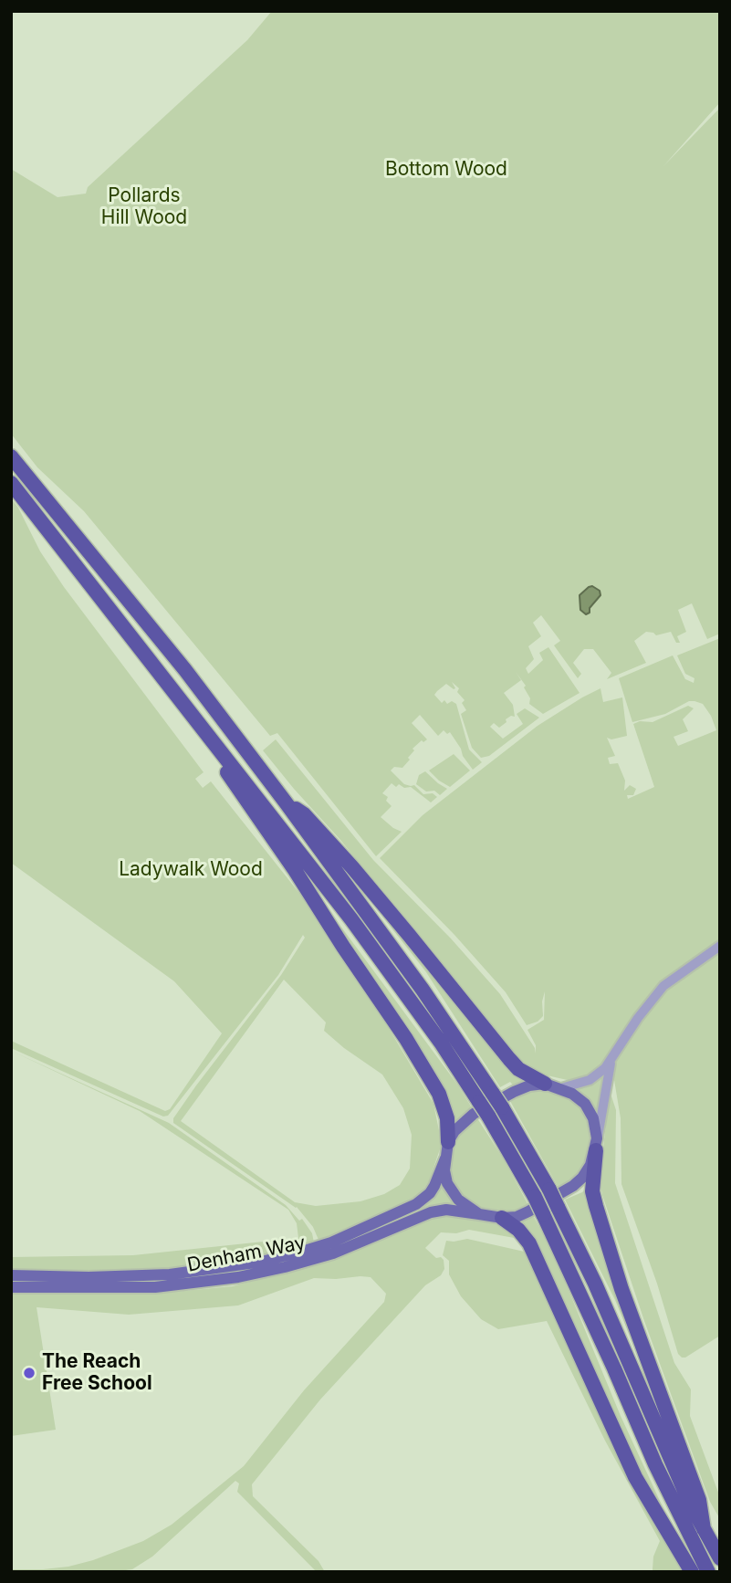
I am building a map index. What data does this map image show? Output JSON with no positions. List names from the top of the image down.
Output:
{
  "streets": {
    "main road": ["Denham Way"]
  },
  "parks": ["Bottom Wood", "Pollards Hill Wood", "Ladywalk Wood"],
  "places": ["The Reach Free School"]
}
